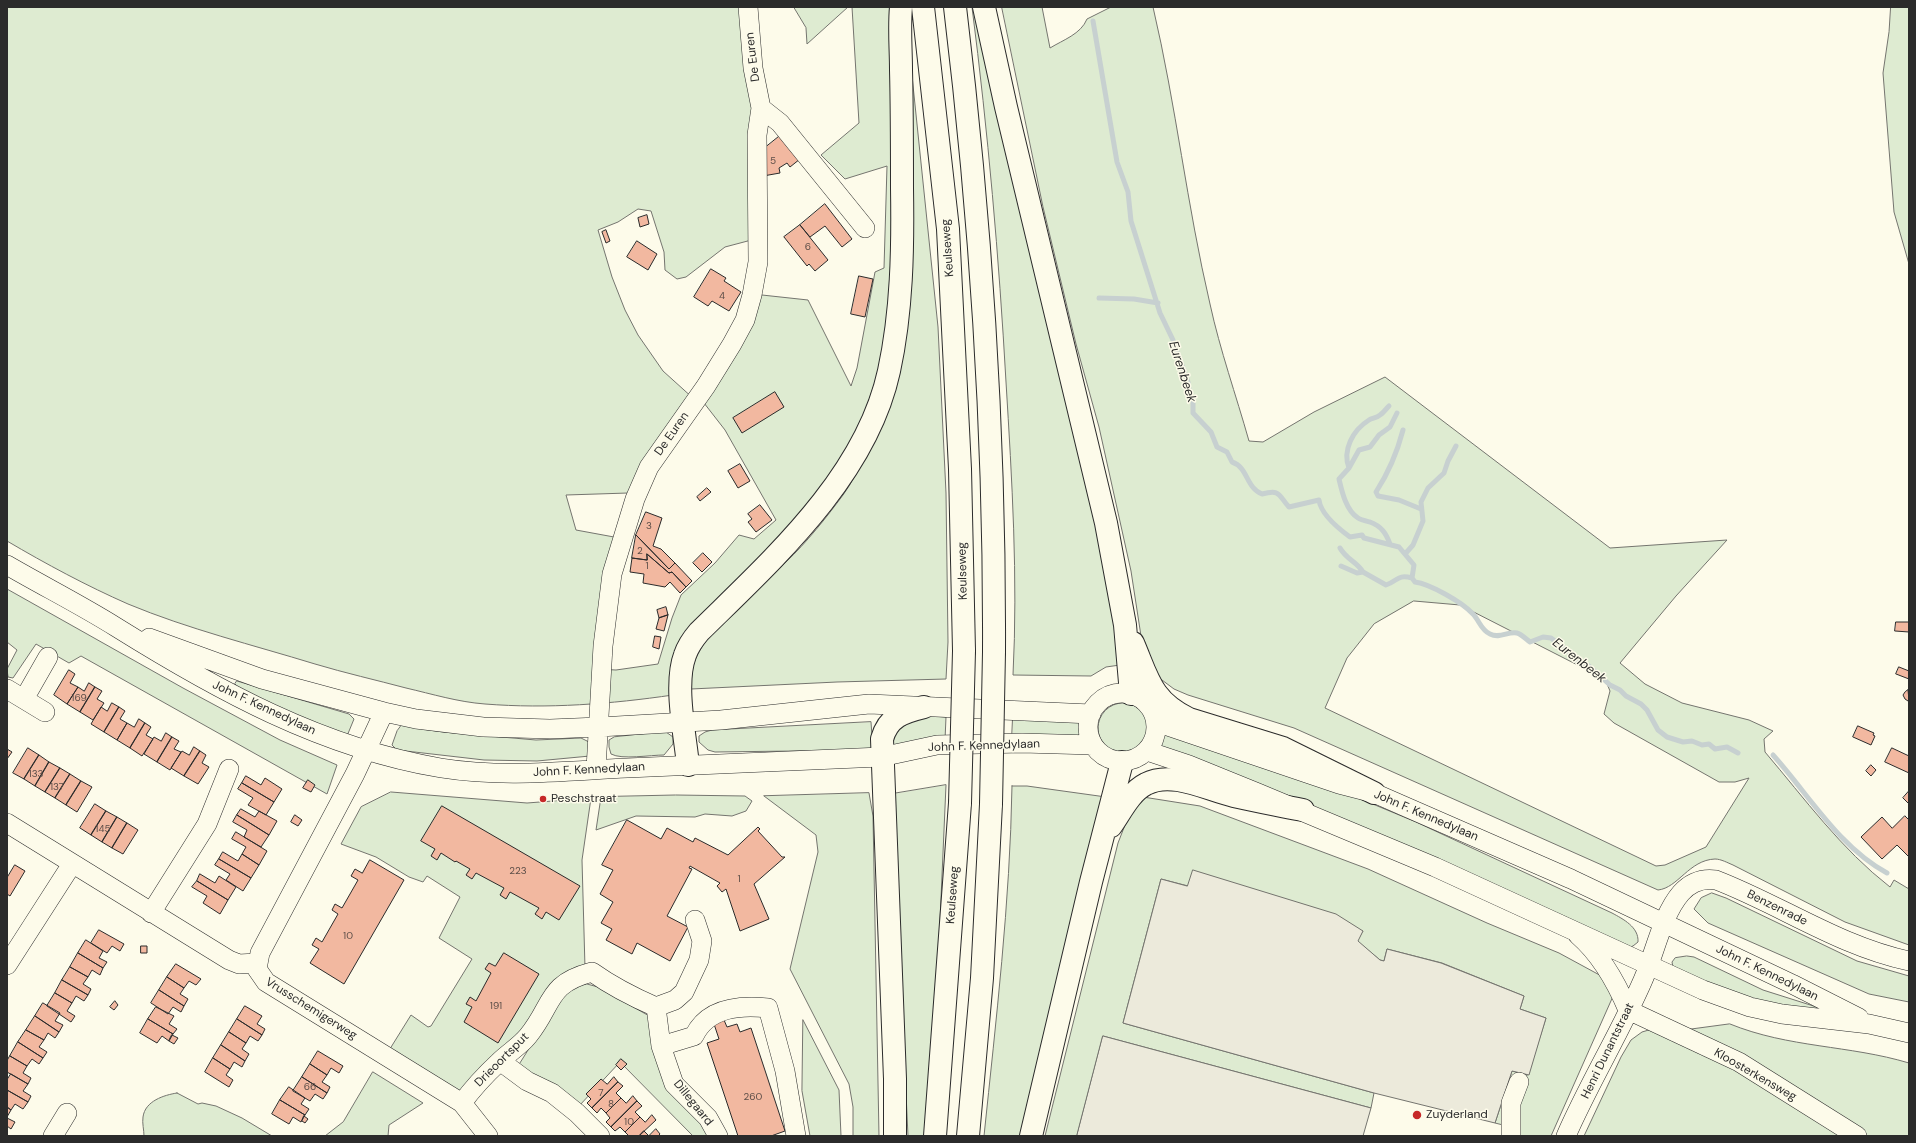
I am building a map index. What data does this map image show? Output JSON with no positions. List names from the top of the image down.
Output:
{
  "streets": {
    "highway": ["Keulseweg"],
    "street": [
      "De Euren",
      "John F. Kennedylaan",
      "Benzenrade",
      "Vrusschemigerweg",
      "Henri Dunantstraat",
      "Drieoortsput",
      "Kloosterkensweg",
      "Dillegaard"
    ]
  },
  "crossings": [
    ["De Euren", "John F. Kennedylaan"],
    ["John F. Kennedylaan", "Benzenrade"],
    ["John F. Kennedylaan", "Henri Dunantstraat"],
    ["Vrusschemigerweg", "Drieoortsput"],
    ["Henri Dunantstraat", "Kloosterkensweg"]
  ],
  "water": ["Eurenbeek"],
  "places": ["Peschstraat", "Zuyderland"],
  "house_numbers": [
    "5",
    "6",
    "4",
    "3",
    "2",
    "1",
    "169",
    "133",
    "137",
    "145",
    "223",
    "1",
    "10",
    "191",
    "66",
    "7",
    "260",
    "8",
    "10"
  ]
}
